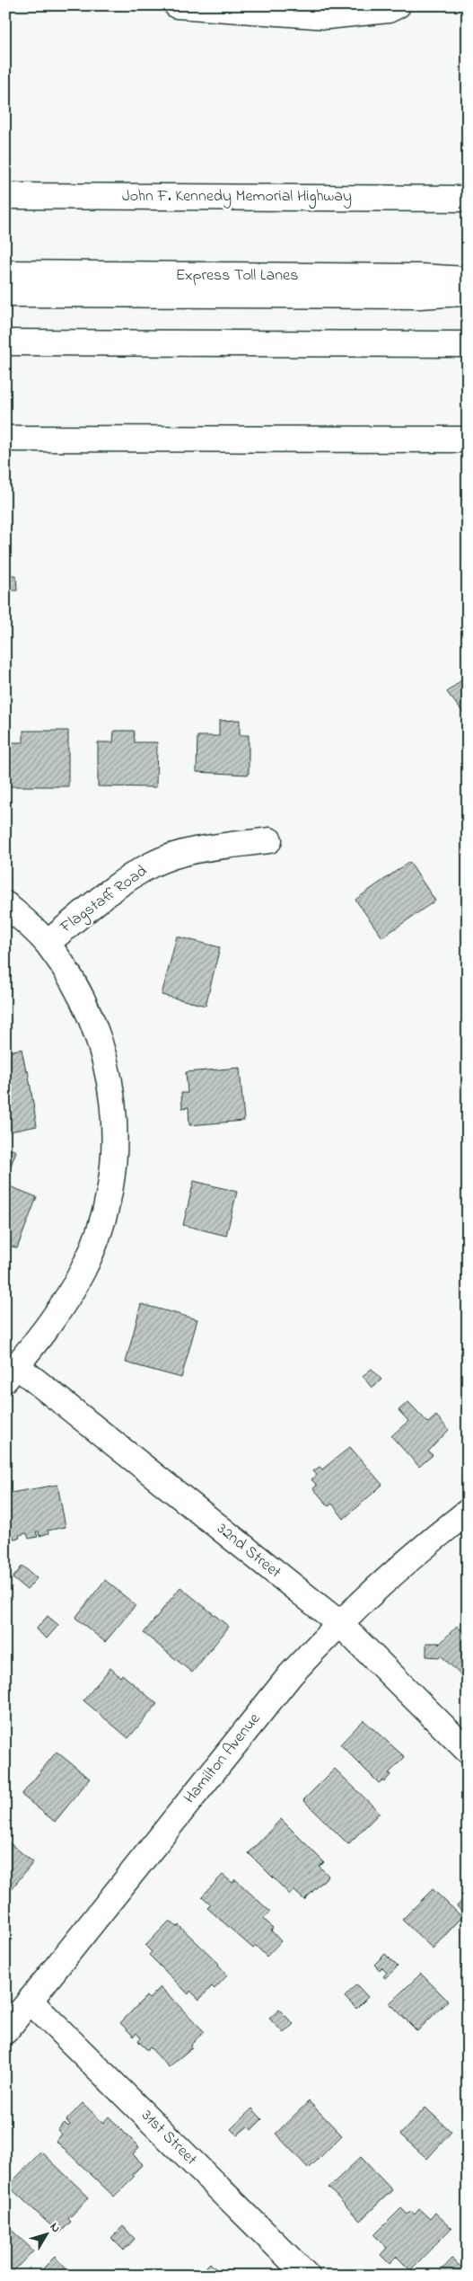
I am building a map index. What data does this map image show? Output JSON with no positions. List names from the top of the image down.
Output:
{
  "streets": {
    "main road": [
      "John F. Kennedy Memorial Highway",
      "Express Toll Lanes",
      "Flagstaff Road",
      "32nd Street",
      "Hamilton Avenue",
      "31st Street"
    ]
  },
  "crossings": [
    ["32nd Street", "Hamilton Avenue"],
    ["Hamilton Avenue", "31st Street"]
  ],
  "north": "top right"
}
